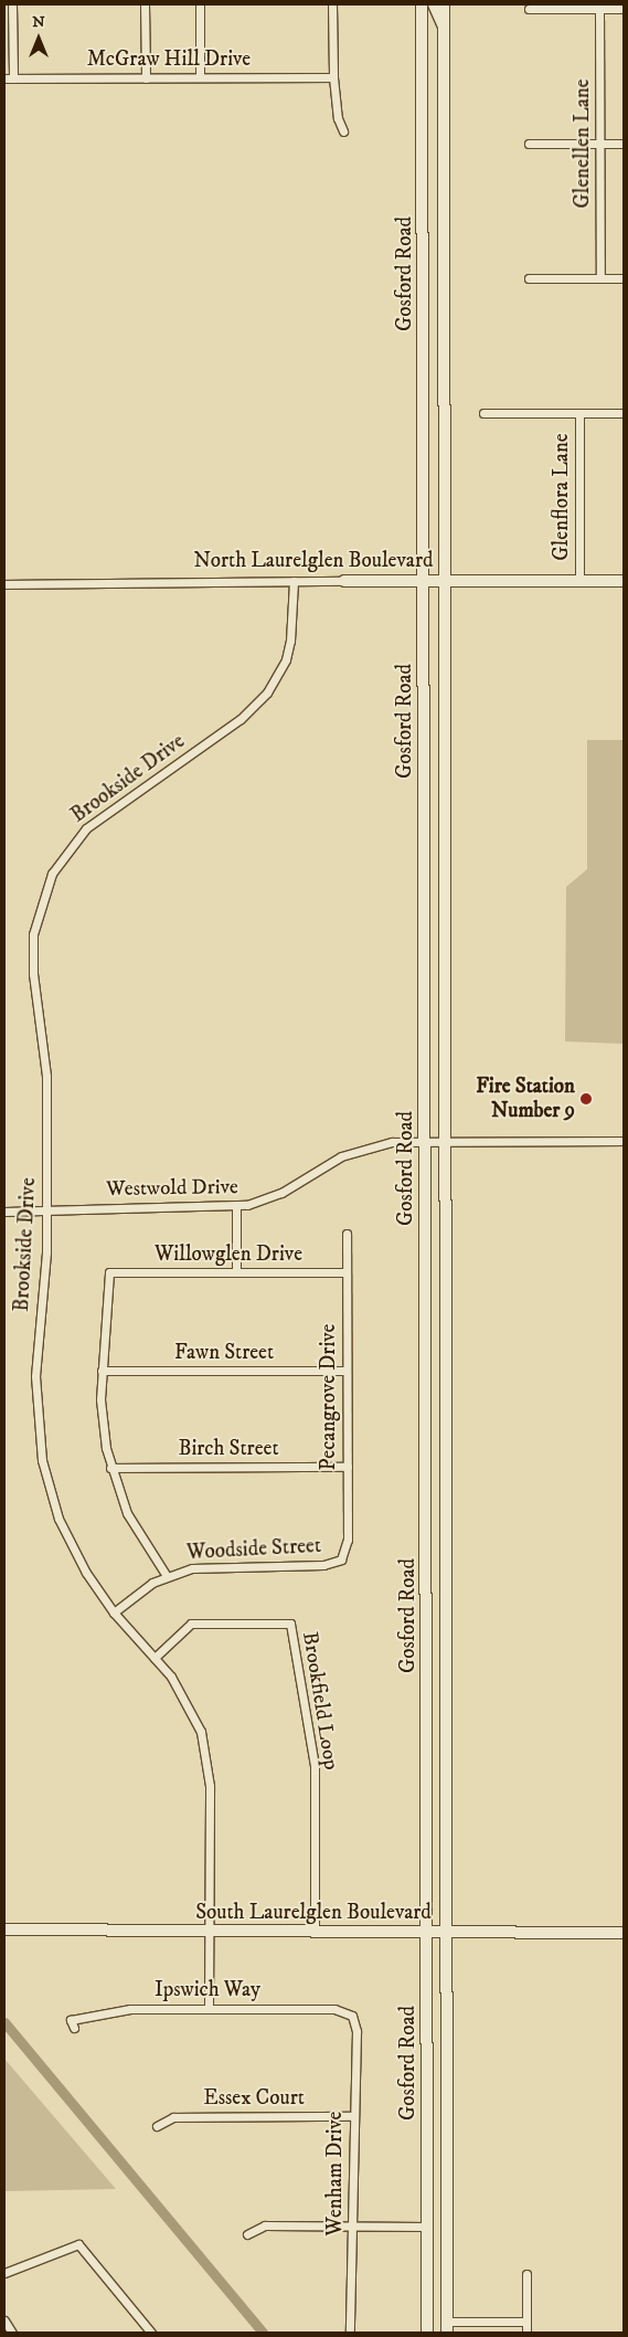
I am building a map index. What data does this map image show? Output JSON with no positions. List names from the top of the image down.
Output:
{
  "streets": {
    "main road": ["Gosford Road", "North Laurelglen Boulevard", "South Laurelglen Boulevard"],
    "street": [
      "McGraw Hill Drive",
      "Glenellen Lane",
      "Glenflora Lane",
      "Brookside Drive",
      "Westwold Drive",
      "Willowglen Drive",
      "Fawn Street",
      "Pecangrove Drive",
      "Birch Street",
      "Woodside Street",
      "Brookfield Loop",
      "Ipswich Way",
      "Essex Court",
      "Wenham Drive"
    ]
  },
  "crossings": [
    ["Gosford Road", "North Laurelglen Boulevard"],
    ["Gosford Road", "Westwold Drive"],
    ["Gosford Road", "South Laurelglen Boulevard"],
    ["Glenflora Lane", "North Laurelglen Boulevard"],
    ["North Laurelglen Boulevard", "Brookside Drive"],
    ["Brookside Drive", "Westwold Drive"],
    ["Brookside Drive", "Woodside Street"],
    ["Brookside Drive", "Brookfield Loop"],
    ["Brookside Drive", "South Laurelglen Boulevard"],
    ["Brookside Drive", "Ipswich Way"],
    ["Willowglen Drive", "Fawn Street"],
    ["Willowglen Drive", "Pecangrove Drive"],
    ["Fawn Street", "Pecangrove Drive"],
    ["Pecangrove Drive", "Birch Street"],
    ["Pecangrove Drive", "Woodside Street"],
    ["Brookfield Loop", "South Laurelglen Boulevard"],
    ["Ipswich Way", "Wenham Drive"],
    ["Essex Court", "Wenham Drive"]
  ],
  "places": ["Fire Station Number 9"],
  "north": "top"
}
